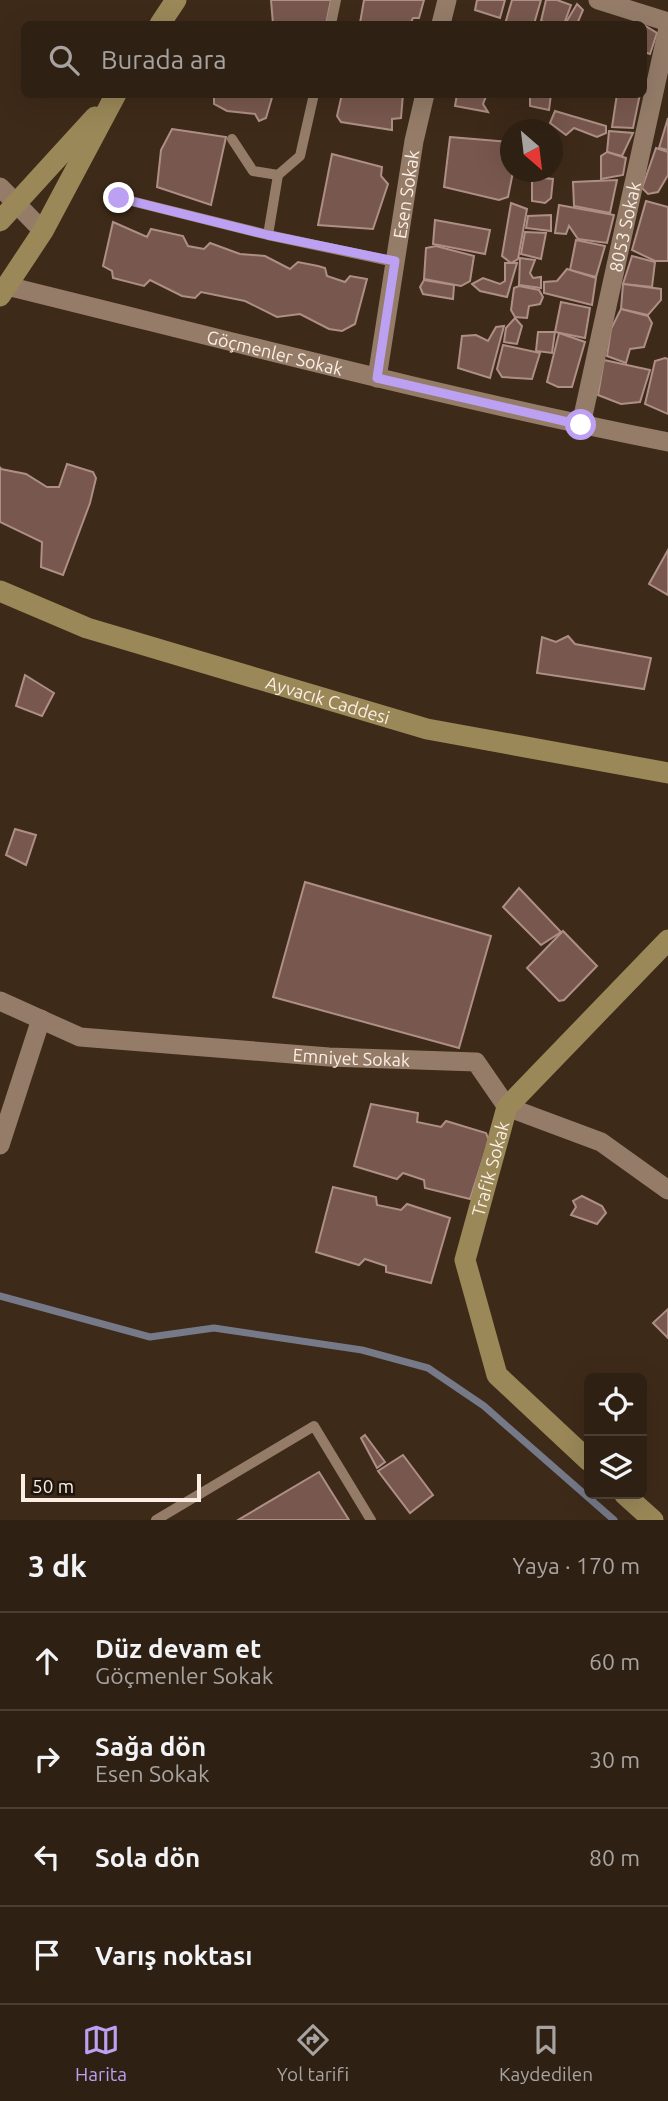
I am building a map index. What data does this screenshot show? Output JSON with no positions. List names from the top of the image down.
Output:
{
  "streets": {
    "street": [
      "Esen Sokak",
      "8053 Sokak",
      "Göçmenler Sokak",
      "Ayvacık Caddesi",
      "Emniyet Sokak",
      "Trafik Sokak"
    ]
  },
  "crossings": [
    ["Esen Sokak", "Göçmenler Sokak"],
    ["8053 Sokak", "Göçmenler Sokak"],
    ["Emniyet Sokak", "Trafik Sokak"]
  ],
  "scale_bar": "50 m",
  "north": "bottom right",
  "page": {
    "search": "Burada ara",
    "scale": "50 m",
    "heading": ["3 dk", "Yaya · 170 m"],
    "list": [
      ["Düz devam et", "Göçmenler Sokak", "60 m"],
      ["Sağa dön", "Esen Sokak", "30 m"],
      ["Sola dön", "80 m"],
      "Varış noktası"
    ],
    "nav": ["Harita", "Yol tarifi", "Kaydedilen"]
  }
}
